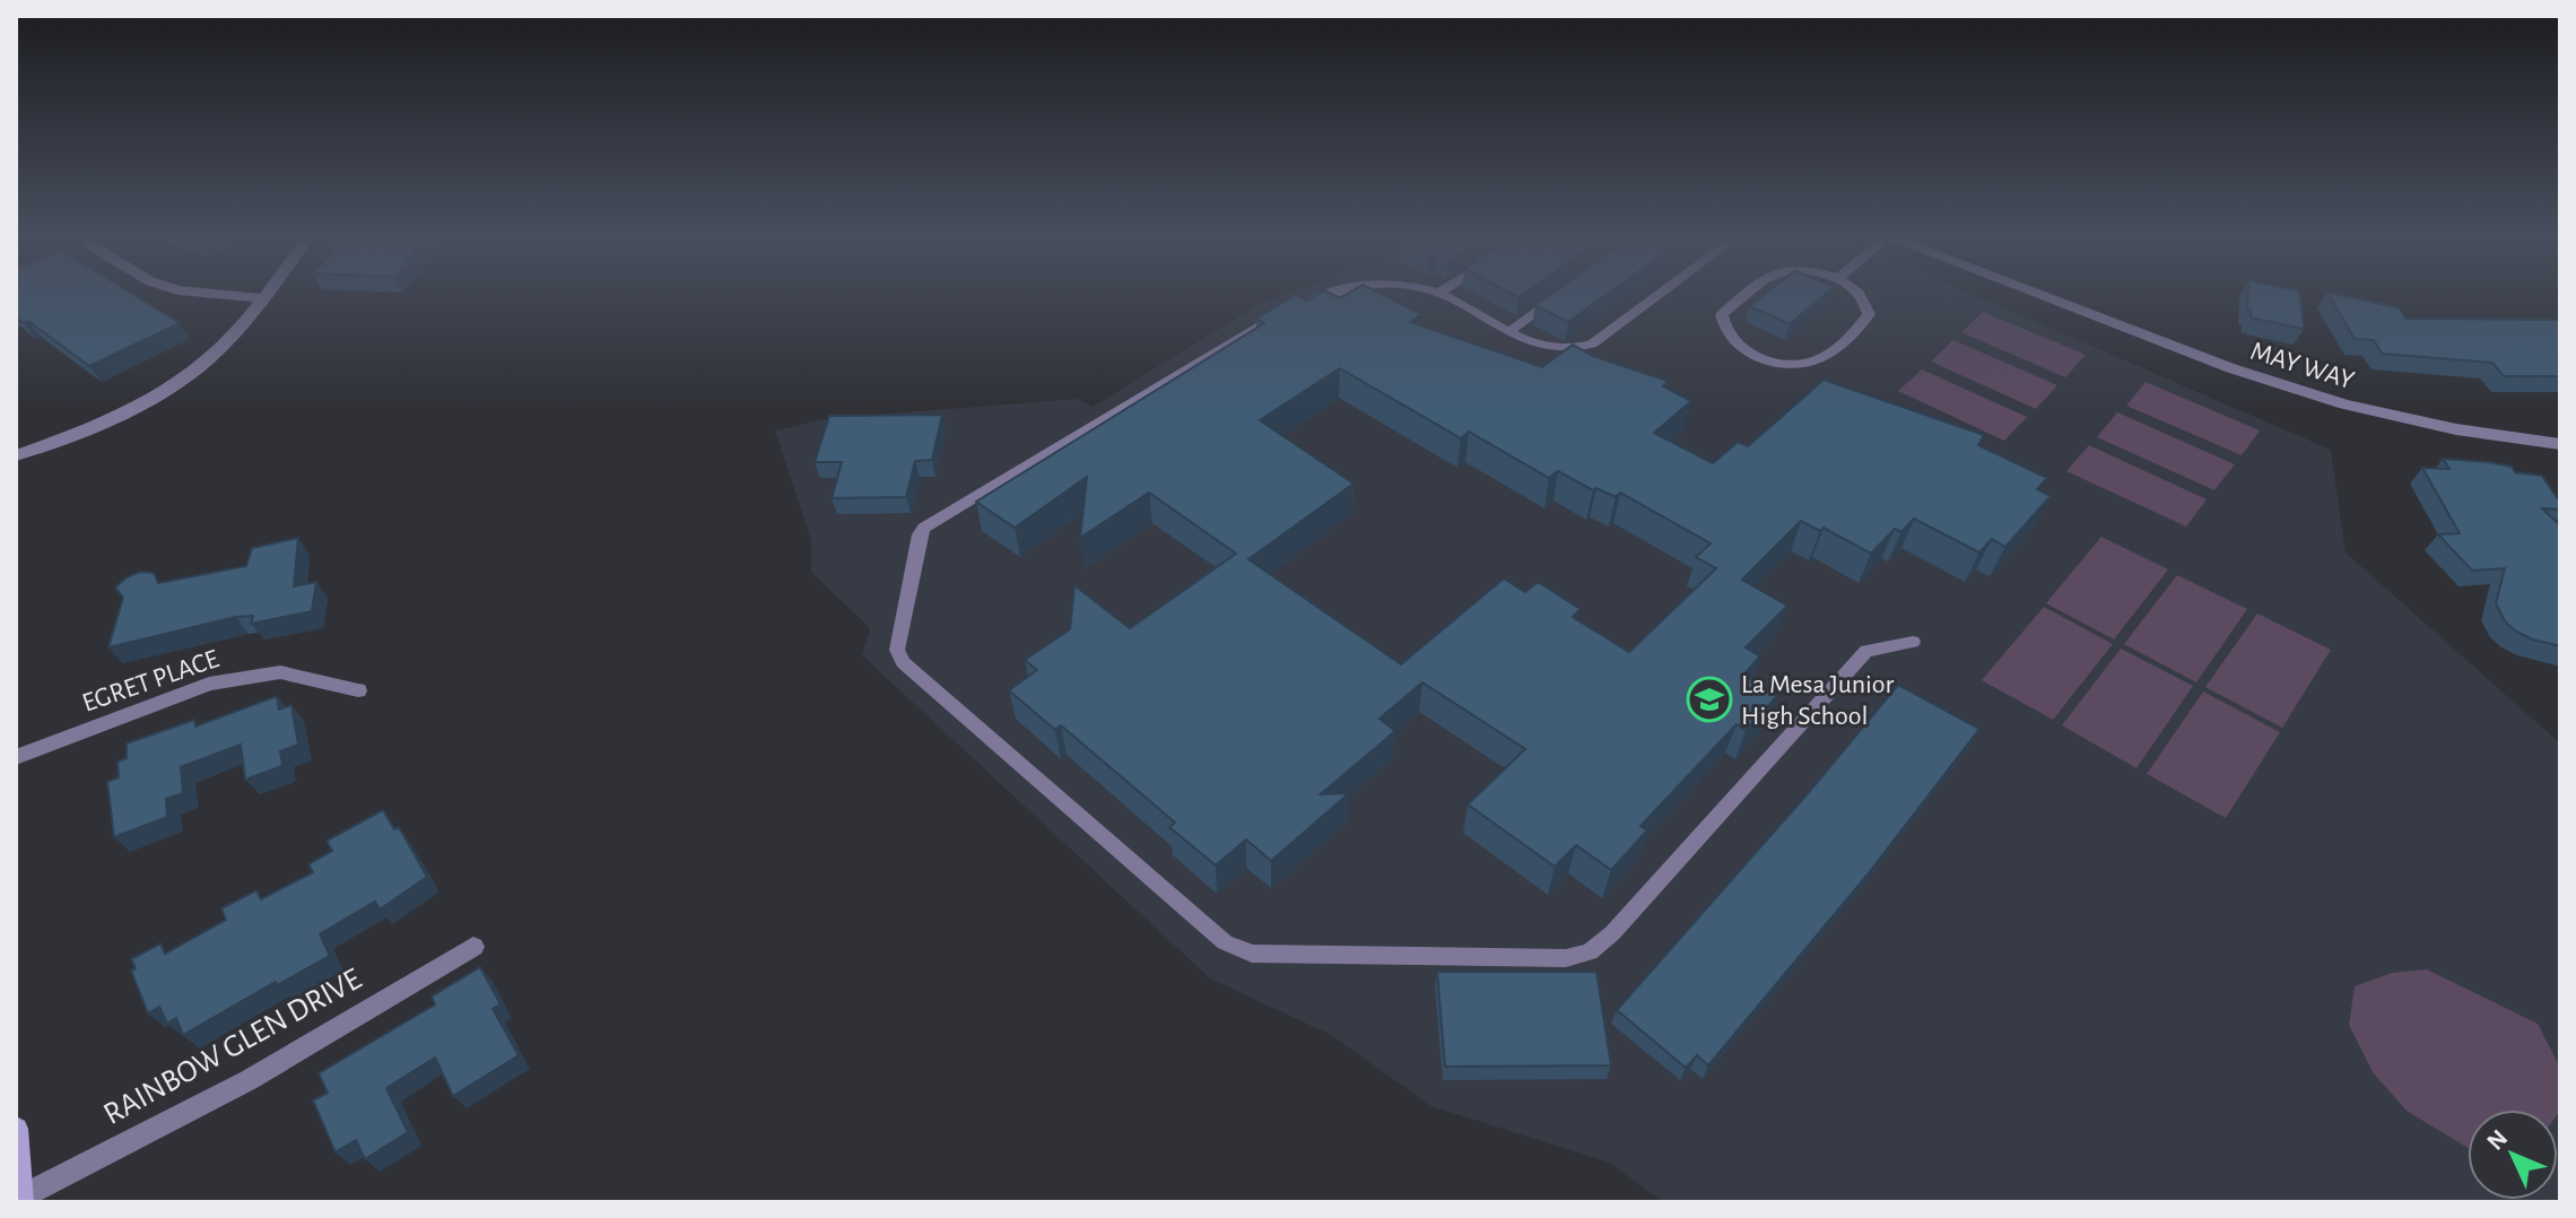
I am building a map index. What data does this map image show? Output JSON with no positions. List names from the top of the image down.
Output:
{
  "streets": {
    "street": ["MAY WAY", "EGRET PLACE", "RAINBOW GLEN DRIVE"]
  },
  "places": {
    "school or university": ["La Mesa Junior High School"]
  },
  "north": "top left"
}
